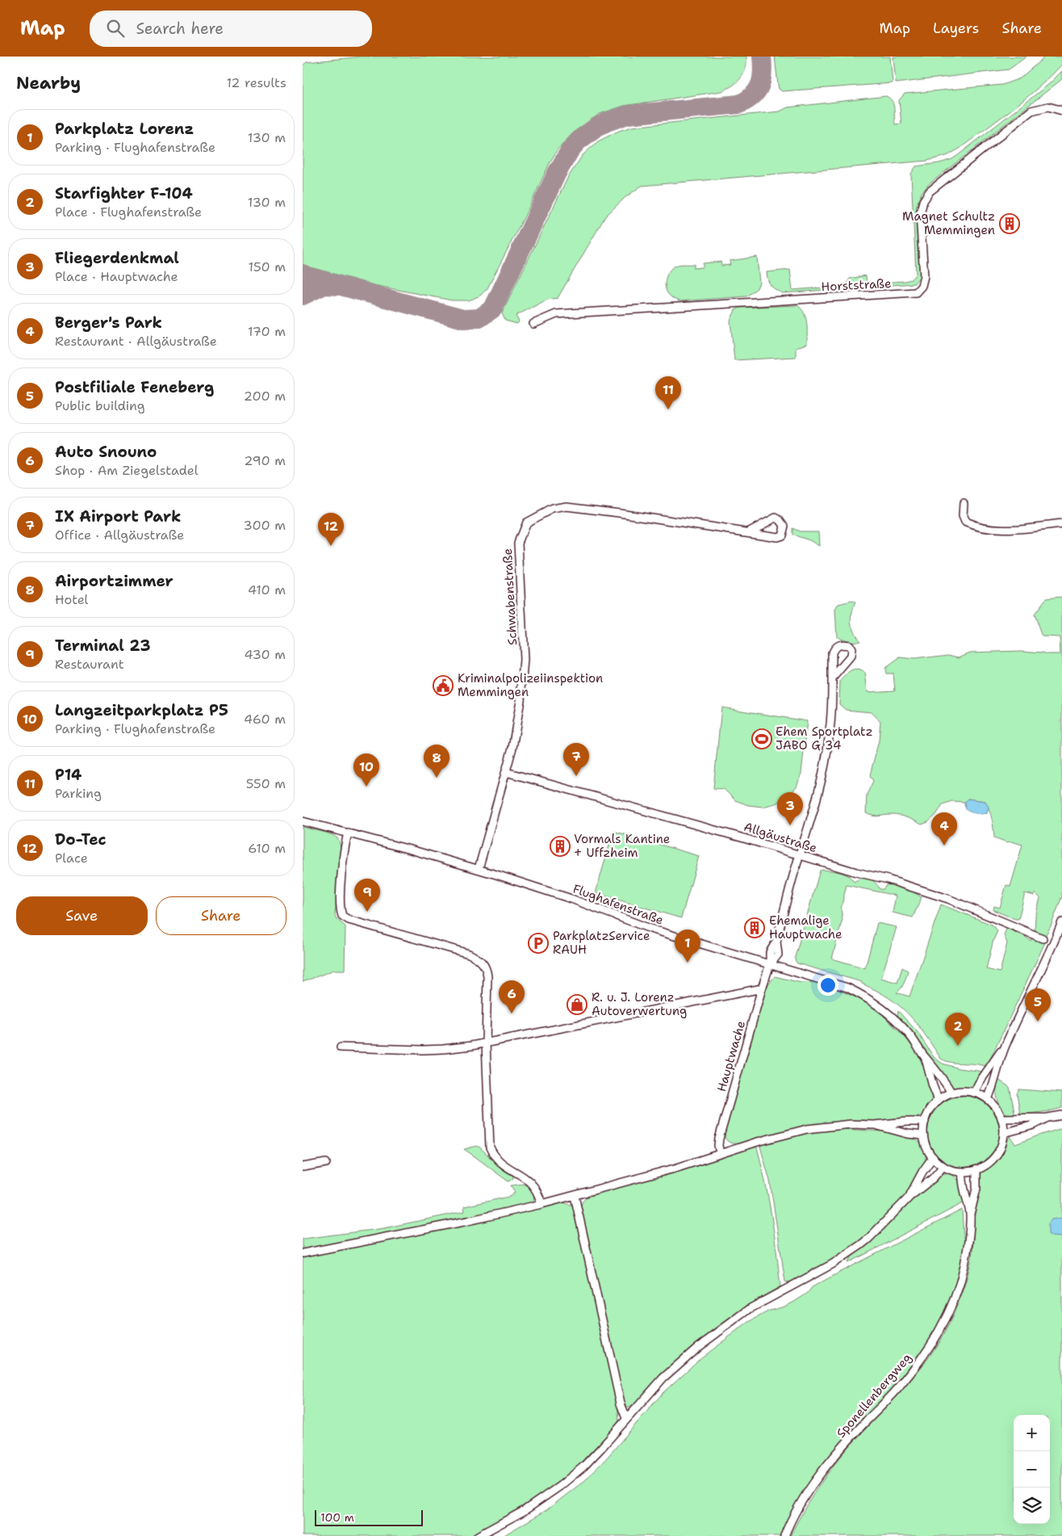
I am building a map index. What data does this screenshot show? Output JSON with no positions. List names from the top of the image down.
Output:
{
  "streets": {
    "street": [
      "Horststraße",
      "Schwabenstraße",
      "Allgäustraße",
      "Flughafenstraße",
      "Hauptwache",
      "Sponellenbergweg"
    ]
  },
  "crossings": [
    ["Schwabenstraße", "Allgäustraße"],
    ["Schwabenstraße", "Flughafenstraße"],
    ["Allgäustraße", "Hauptwache"],
    ["Flughafenstraße", "Hauptwache"],
    ["Flughafenstraße", "Sponellenbergweg"]
  ],
  "places": {
    "building": ["Magnet Schultz Memmingen", "Vormals Kantine + Uffzheim", "Ehemalige Hauptwache"],
    "public building": ["Kriminalpolizeiinspektion Memmingen"],
    "sports": ["Ehem Sportplatz JABO G 34"],
    "parking": ["ParkplatzService RAUH"],
    "shop": ["R. u. J. Lorenz Autoverwertung"]
  },
  "scale_bar": "100 m",
  "page": {
    "header": "Map",
    "search": "Search here",
    "nav": ["Map", "Layers", "Share"],
    "heading": ["Nearby", "12 results"],
    "list": [
      {
        "mark": "1",
        "name": "Parkplatz Lorenz",
        "note": "Parking · Flughafenstraße",
        "value": "130 m"
      },
      {
        "mark": "2",
        "name": "Starfighter F-104",
        "note": "Place · Flughafenstraße",
        "value": "130 m"
      },
      {
        "mark": "3",
        "name": "Fliegerdenkmal",
        "note": "Place · Hauptwache",
        "value": "150 m"
      },
      {
        "mark": "4",
        "name": "Berger's Park",
        "note": "Restaurant · Allgäustraße",
        "value": "170 m"
      },
      {
        "mark": "5",
        "name": "Postfiliale Feneberg",
        "note": "Public building",
        "value": "200 m"
      },
      {
        "mark": "6",
        "name": "Auto Snouno",
        "note": "Shop · Am Ziegelstadel",
        "value": "290 m"
      },
      {
        "mark": "7",
        "name": "IX Airport Park",
        "note": "Office · Allgäustraße",
        "value": "300 m"
      },
      {
        "mark": "8",
        "name": "Airportzimmer",
        "note": "Hotel",
        "value": "410 m"
      },
      {
        "mark": "9",
        "name": "Terminal 23",
        "note": "Restaurant",
        "value": "430 m"
      },
      {
        "mark": "10",
        "name": "Langzeitparkplatz P5",
        "note": "Parking · Flughafenstraße",
        "value": "460 m"
      },
      {
        "mark": "11",
        "name": "P14",
        "note": "Parking",
        "value": "550 m"
      },
      {
        "mark": "12",
        "name": "Do-Tec",
        "note": "Place",
        "value": "610 m"
      }
    ],
    "pins": [
      "11",
      "12",
      "7",
      "8",
      "10",
      "3",
      "4",
      "9",
      "1",
      "6",
      "5",
      "2"
    ],
    "buttons": ["Save", "Share"],
    "map_buttons": ["+", "−"],
    "scale": "100 m"
  }
}
